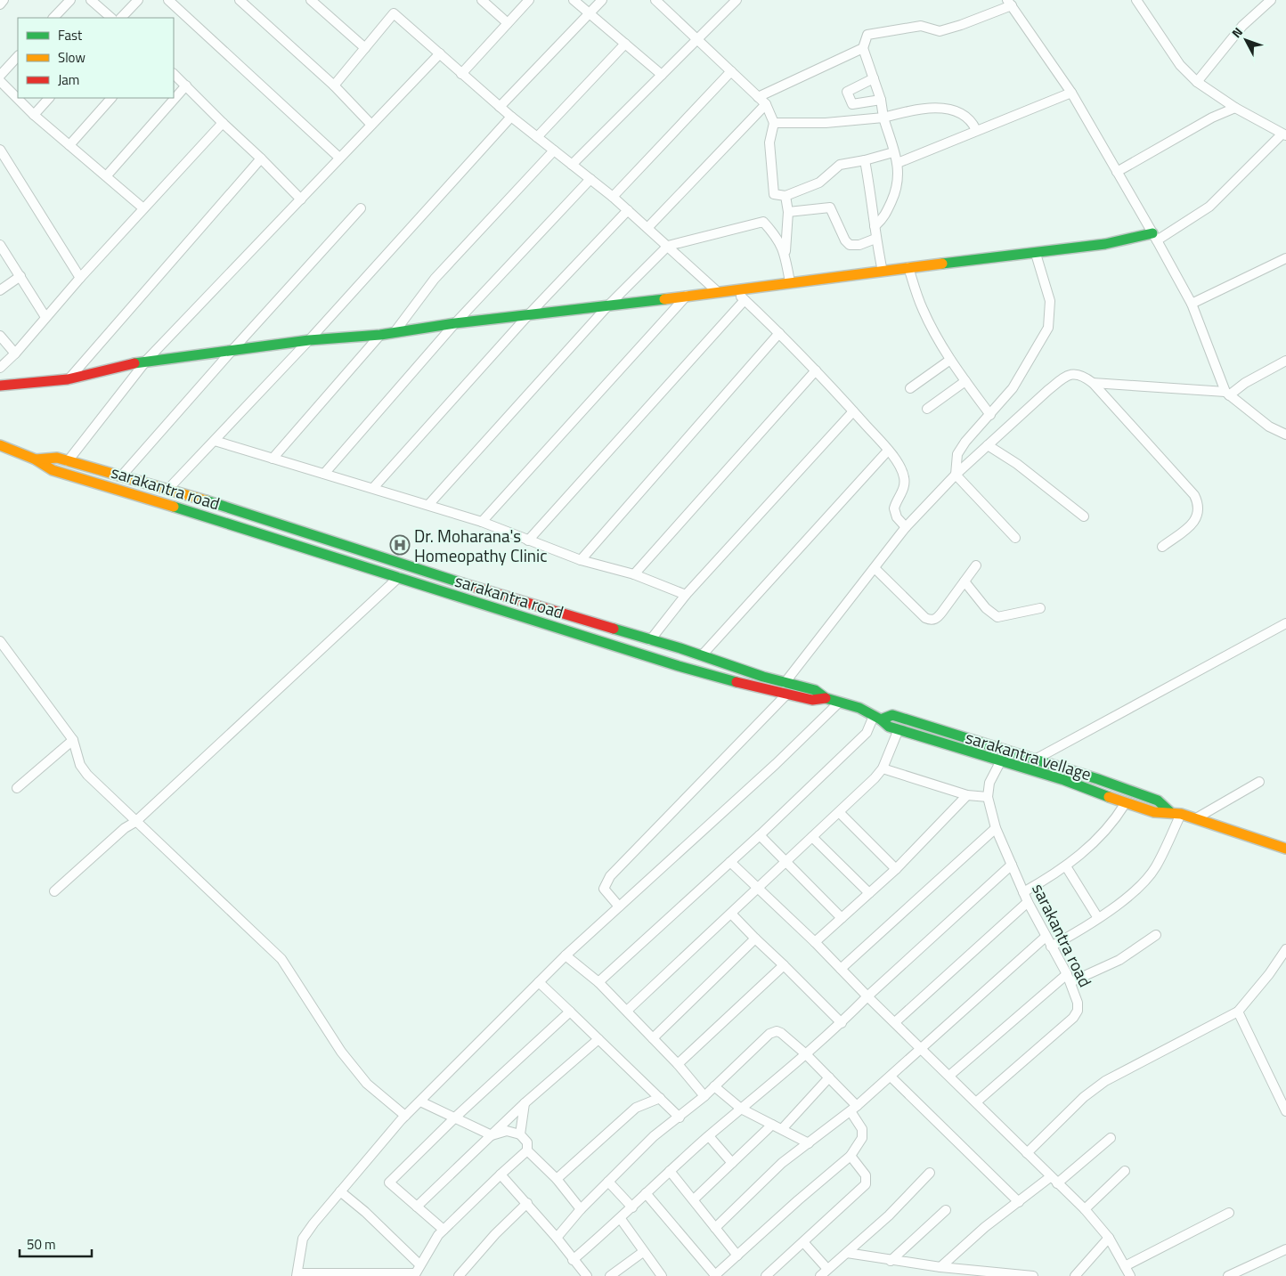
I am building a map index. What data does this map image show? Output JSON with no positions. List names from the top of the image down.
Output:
{
  "streets": {
    "street": ["sarakantra road", "sarakantra vellage"]
  },
  "crossings": [
    ["sarakantra road", "sarakantra vellage"]
  ],
  "places": {
    "hospital": ["Dr. Moharana's Homeopathy Clinic"]
  },
  "legend": ["Fast", "Slow", "Jam"],
  "scale_bar": "50 m",
  "north": "top left"
}
